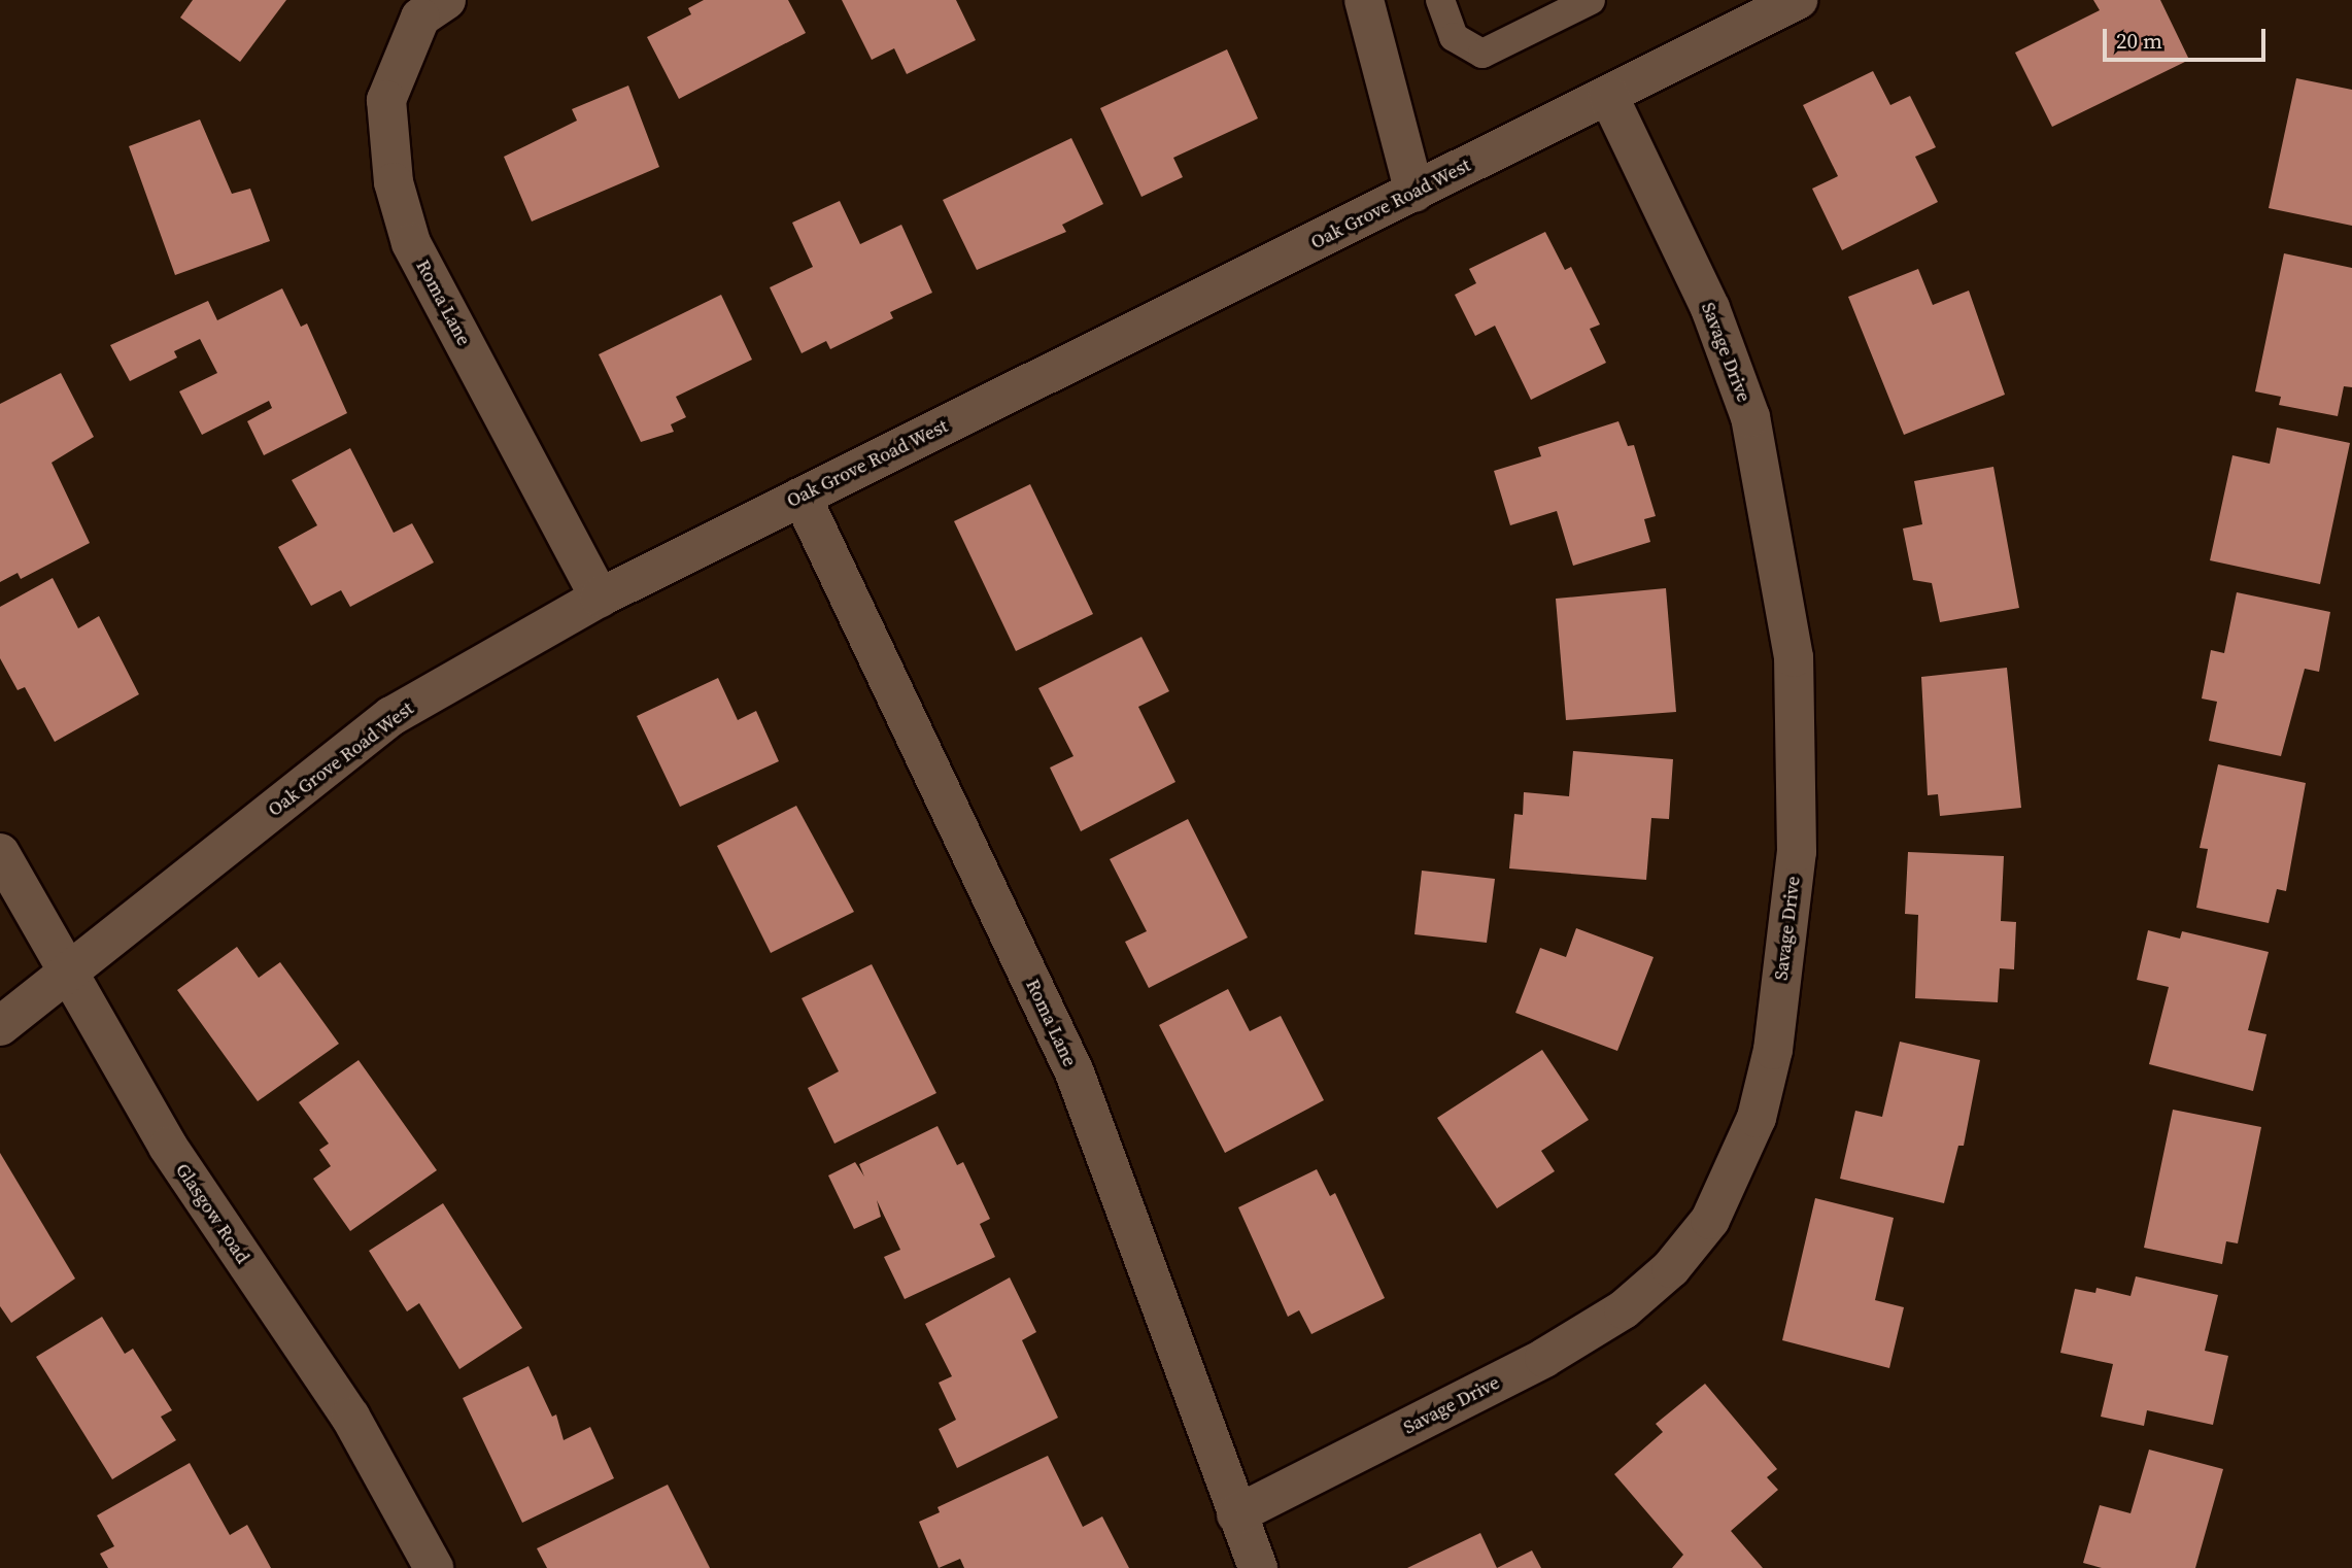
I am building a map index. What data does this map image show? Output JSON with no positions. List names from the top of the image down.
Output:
{
  "streets": {
    "street": [
      "Oak Grove Road West",
      "Roma Lane",
      "Savage Drive",
      "Glasgow Road"
    ]
  },
  "crossings": [
    ["Oak Grove Road West", "Roma Lane"],
    ["Oak Grove Road West", "Savage Drive"],
    ["Oak Grove Road West", "Glasgow Road"],
    ["Roma Lane", "Savage Drive"]
  ],
  "scale_bar": "20 m"
}
